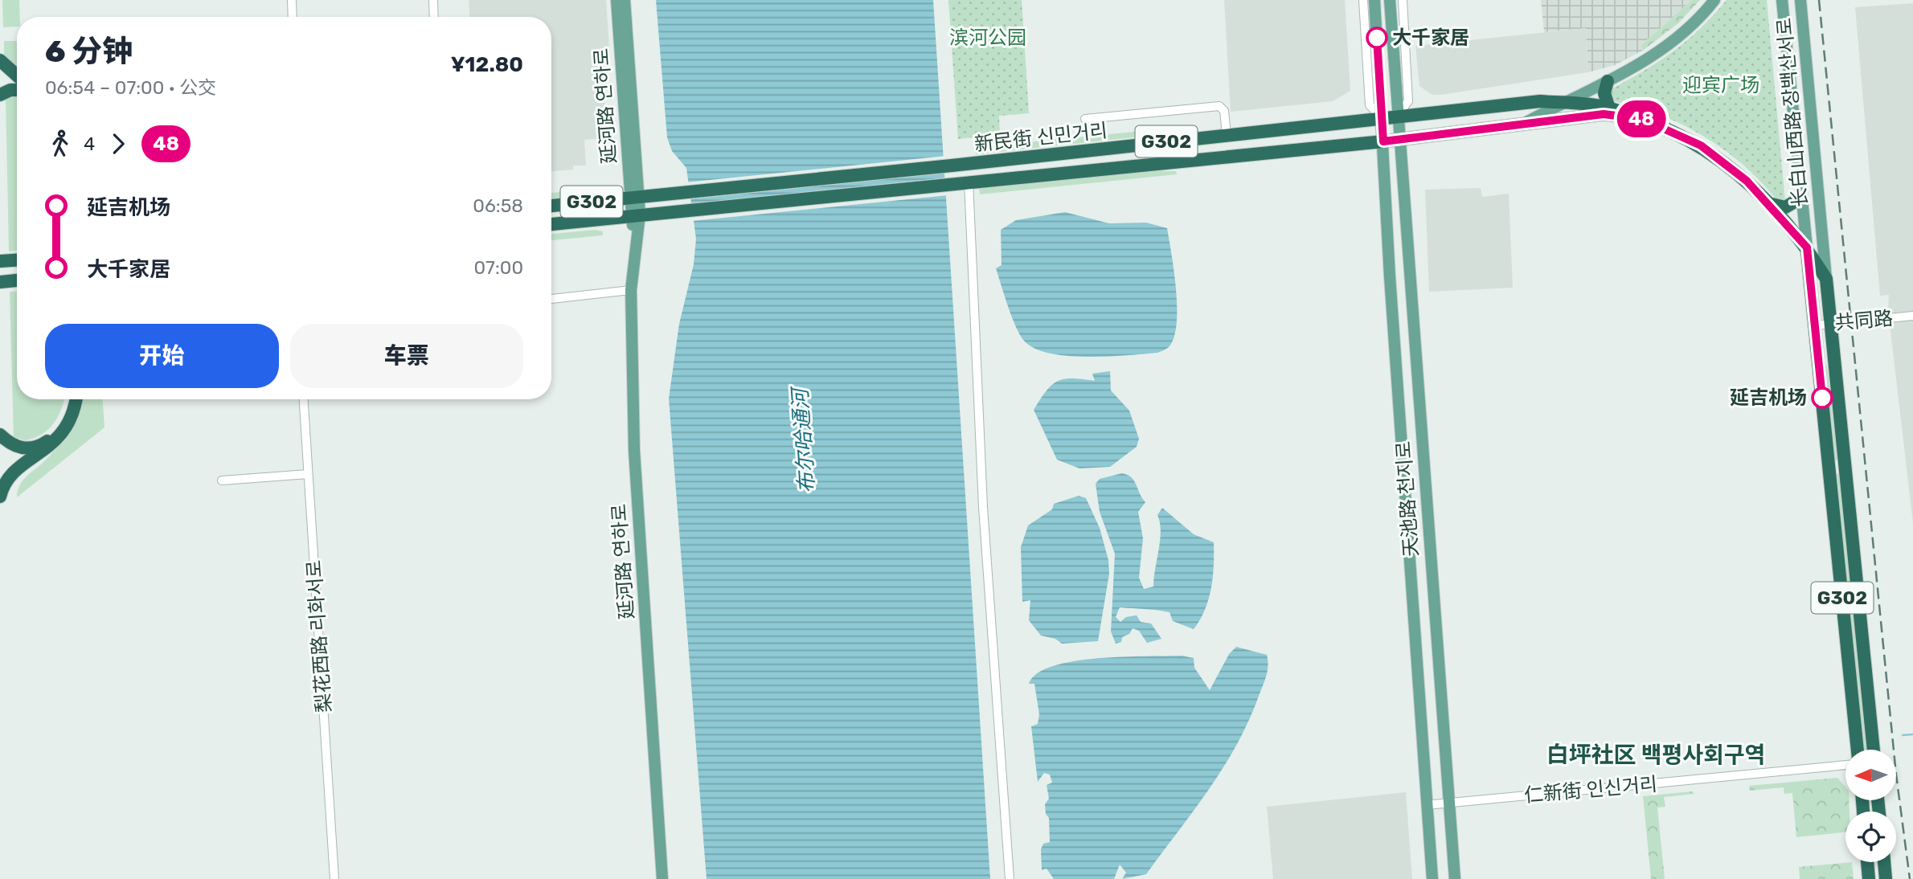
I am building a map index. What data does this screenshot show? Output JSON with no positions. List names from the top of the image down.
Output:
{
  "streets": {
    "highway": ["长白山西路 장백산서로", "新民街 신민거리", "G302"],
    "main road": ["延河路 연하로", "天池路 천지로"],
    "street": ["共同路", "梨花西路 리화서로", "仁新街 인신거리"]
  },
  "crossings": [
    ["延河路 연하로", "新民街 신민거리"],
    ["长白山西路 장백산서로", "新民街 신민거리"],
    ["长白山西路 장백산서로", "共同路"],
    ["新民街 신민거리", "天池路 천지로"],
    ["天池路 천지로", "仁新街 인신거리"]
  ],
  "districts": ["白坪社区 백평사회구역"],
  "water": ["布尔哈通河"],
  "parks": ["滨河公园", "迎宾广场"],
  "places": ["大千家居", "延吉机场"],
  "lines": ["bus line 48"],
  "north": "left",
  "page": {
    "on_map": "48",
    "heading": ["6 分钟", "06:54 – 07:00 · 公交", "¥12.80"],
    "legs": ["4", "48"],
    "list": [
      {
        "name": "延吉机场",
        "value": "06:58"
      },
      {
        "name": "大千家居",
        "value": "07:00"
      }
    ],
    "buttons": ["开始", "车票"]
  }
}
